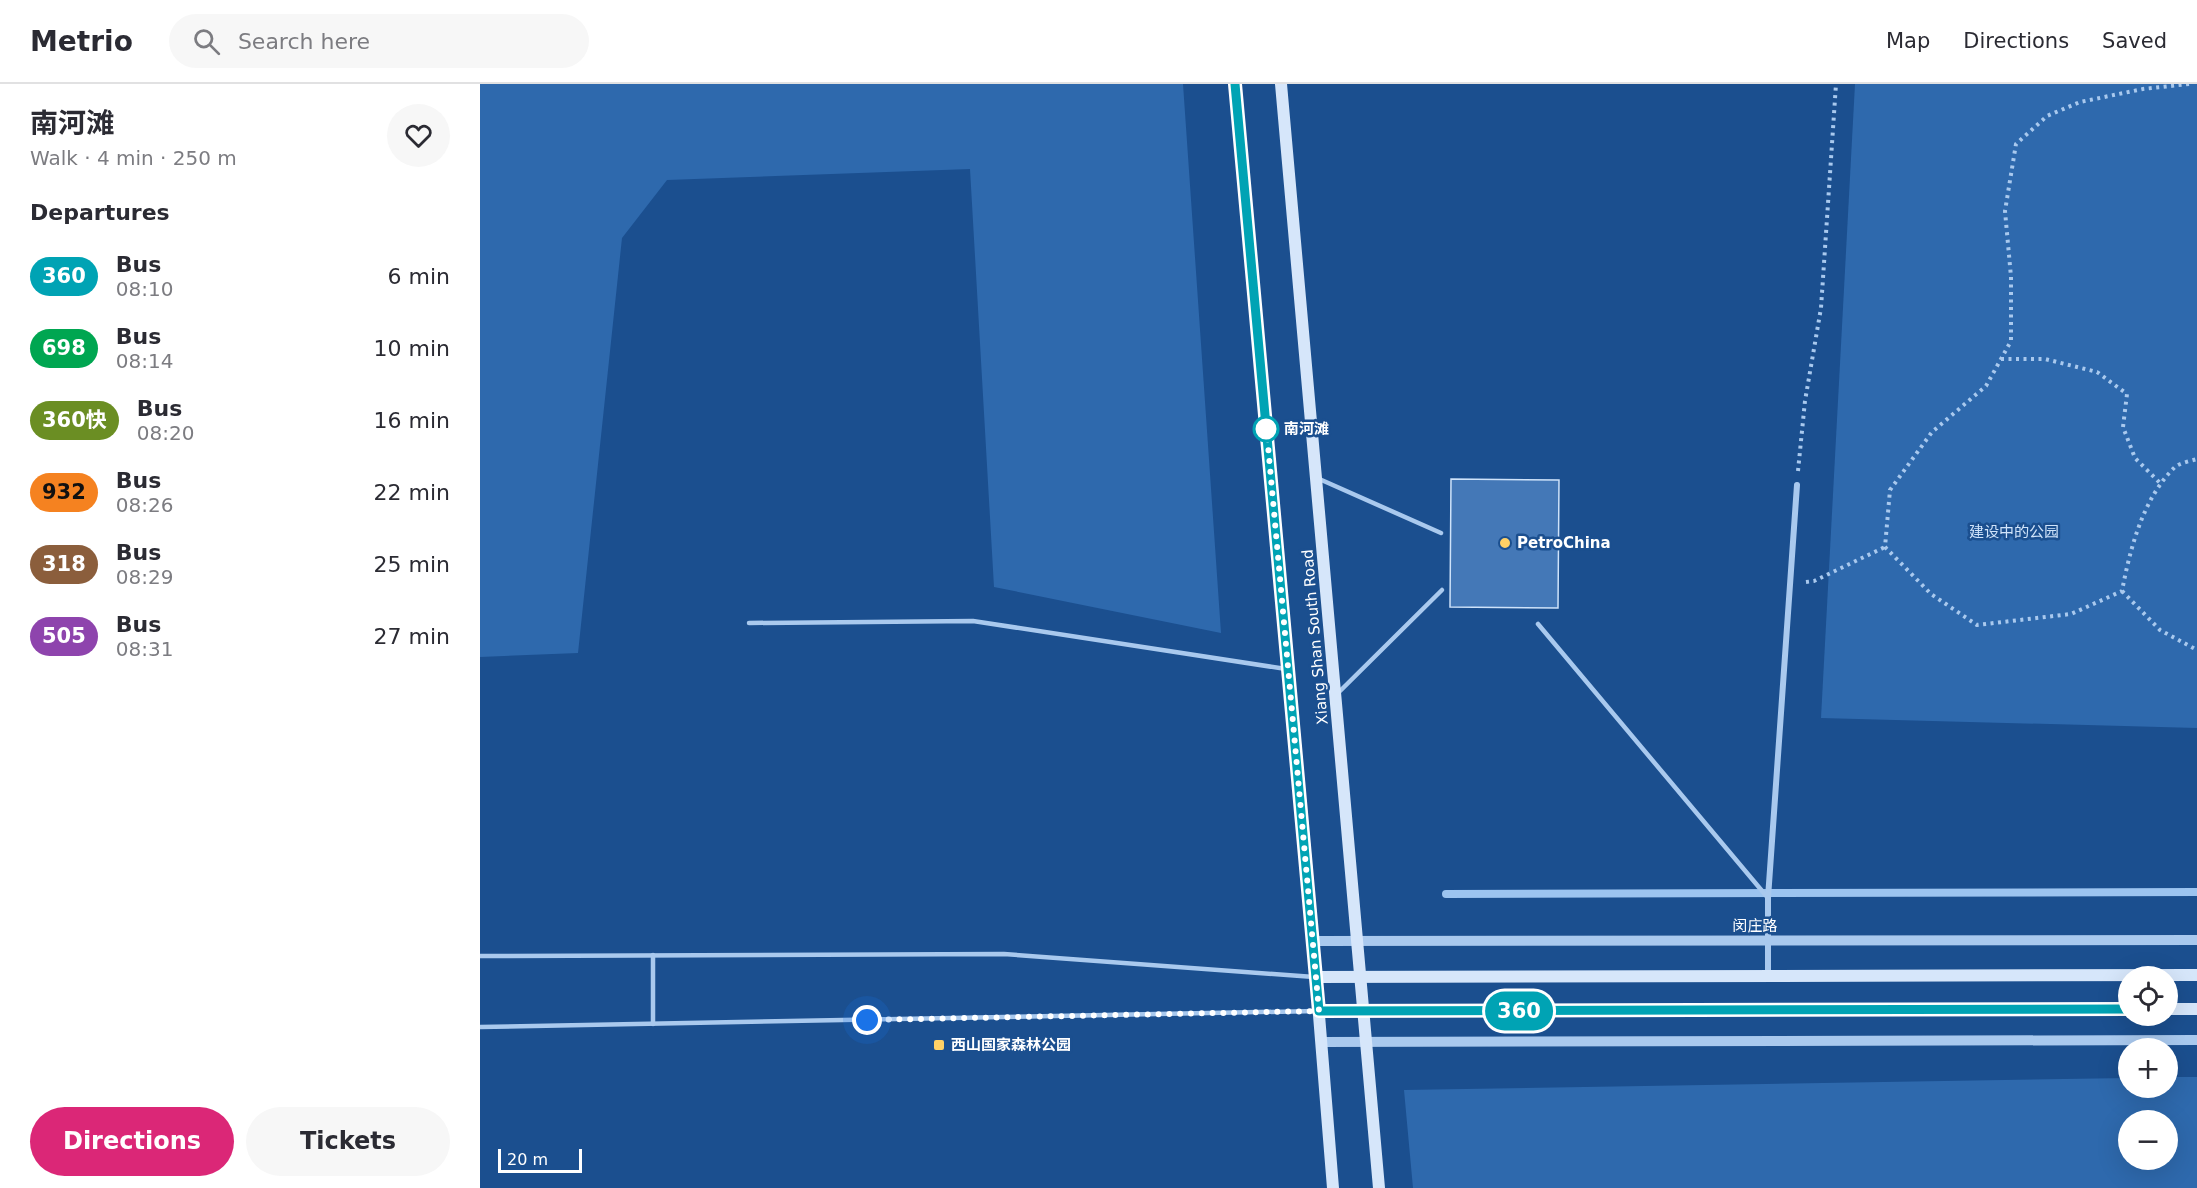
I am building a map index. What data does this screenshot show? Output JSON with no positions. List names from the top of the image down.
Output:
{
  "streets": {
    "main road": ["Xiang Shan South Road"],
    "street": ["闵庄路"]
  },
  "crossings": [
    ["Xiang Shan South Road", "闵庄路"]
  ],
  "parks": ["建设中的公园"],
  "places": {
    "other": ["南河滩", "PetroChina"],
    "transit": ["西山国家森林公园"]
  },
  "lines": ["bus line 360"],
  "scale_bar": "20 m",
  "page": {
    "header": "Metrio",
    "search": "Search here",
    "nav": ["Map", "Directions", "Saved"],
    "heading": [
      ["南河滩", "Walk · 4 min · 250 m"],
      "Departures"
    ],
    "on_map": "360",
    "list": [
      {
        "mark": "360",
        "name": "Bus",
        "note": "08:10",
        "value": "6 min"
      },
      {
        "mark": "698",
        "name": "Bus",
        "note": "08:14",
        "value": "10 min"
      },
      {
        "mark": "360快",
        "name": "Bus",
        "note": "08:20",
        "value": "16 min"
      },
      {
        "mark": "932",
        "name": "Bus",
        "note": "08:26",
        "value": "22 min"
      },
      {
        "mark": "318",
        "name": "Bus",
        "note": "08:29",
        "value": "25 min"
      },
      {
        "mark": "505",
        "name": "Bus",
        "note": "08:31",
        "value": "27 min"
      }
    ],
    "map_buttons": ["+", "−"],
    "buttons": ["Directions", "Tickets"],
    "scale": "20 m"
  }
}
